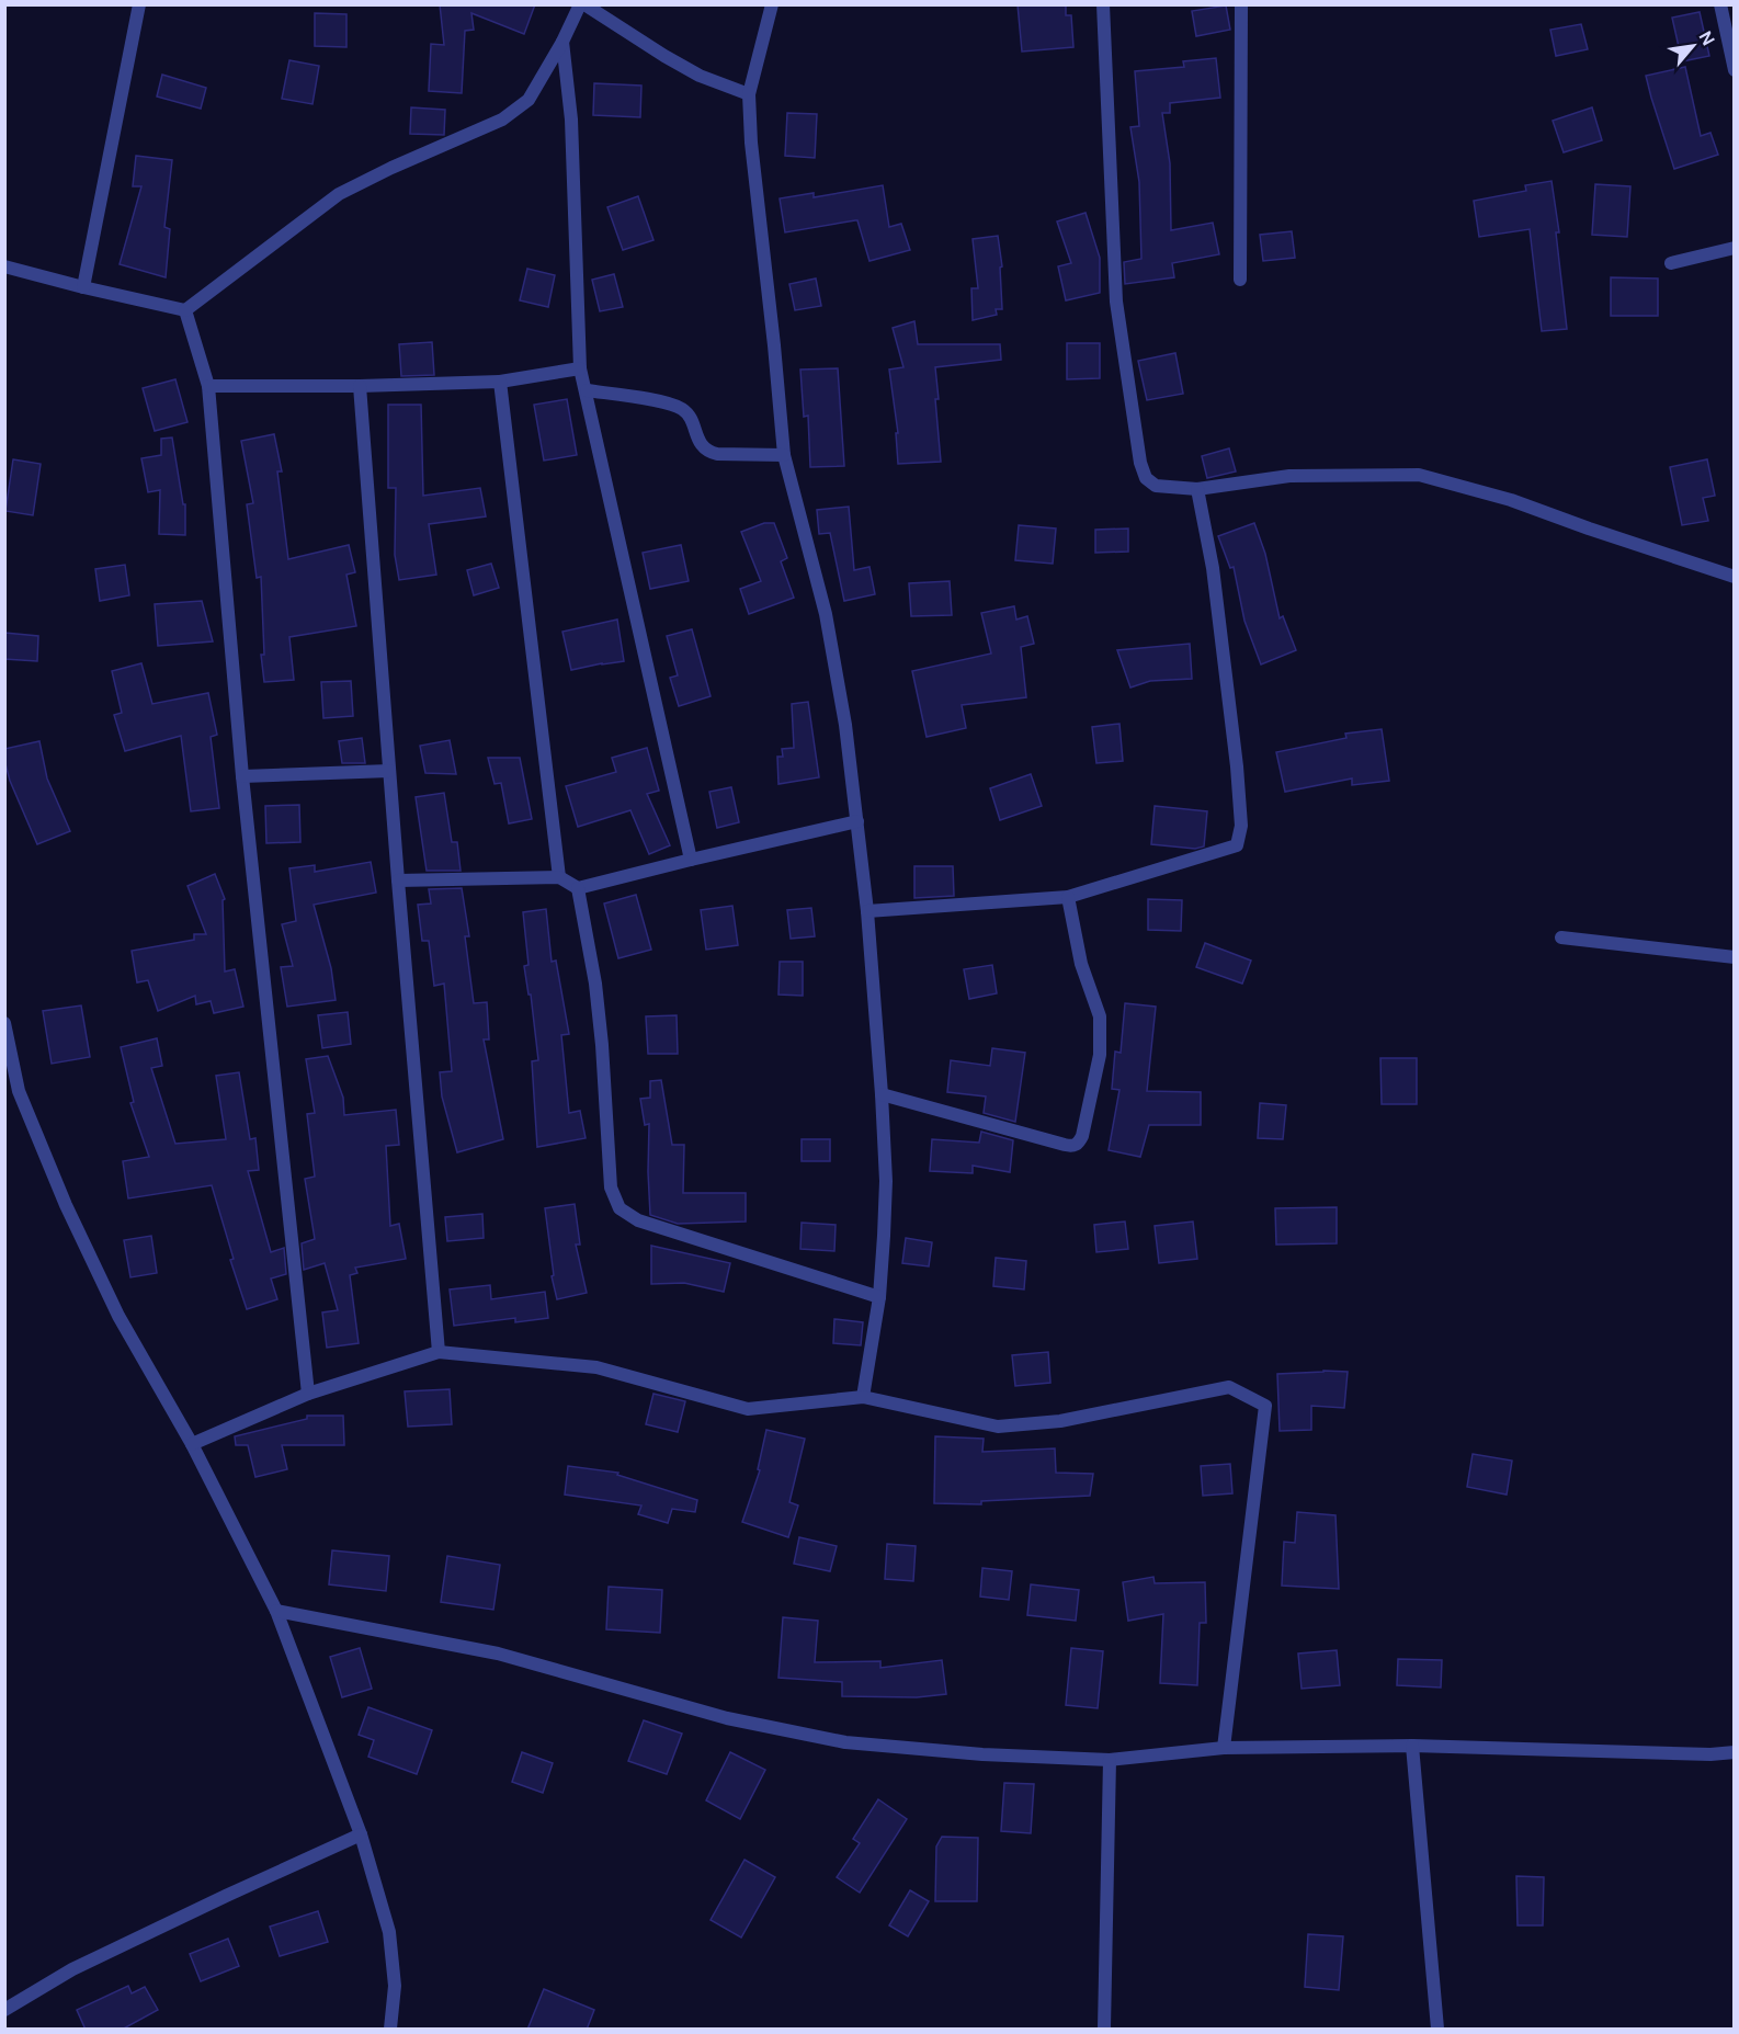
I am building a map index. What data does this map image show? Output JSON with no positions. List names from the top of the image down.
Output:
{
  "north": "top right"
}
